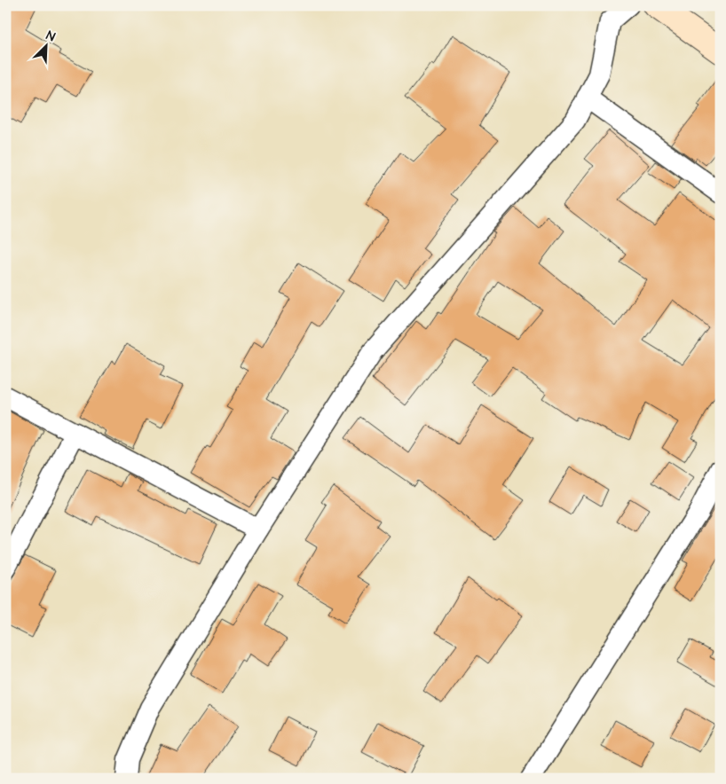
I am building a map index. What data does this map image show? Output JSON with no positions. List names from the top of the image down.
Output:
{
  "north": "top right"
}
